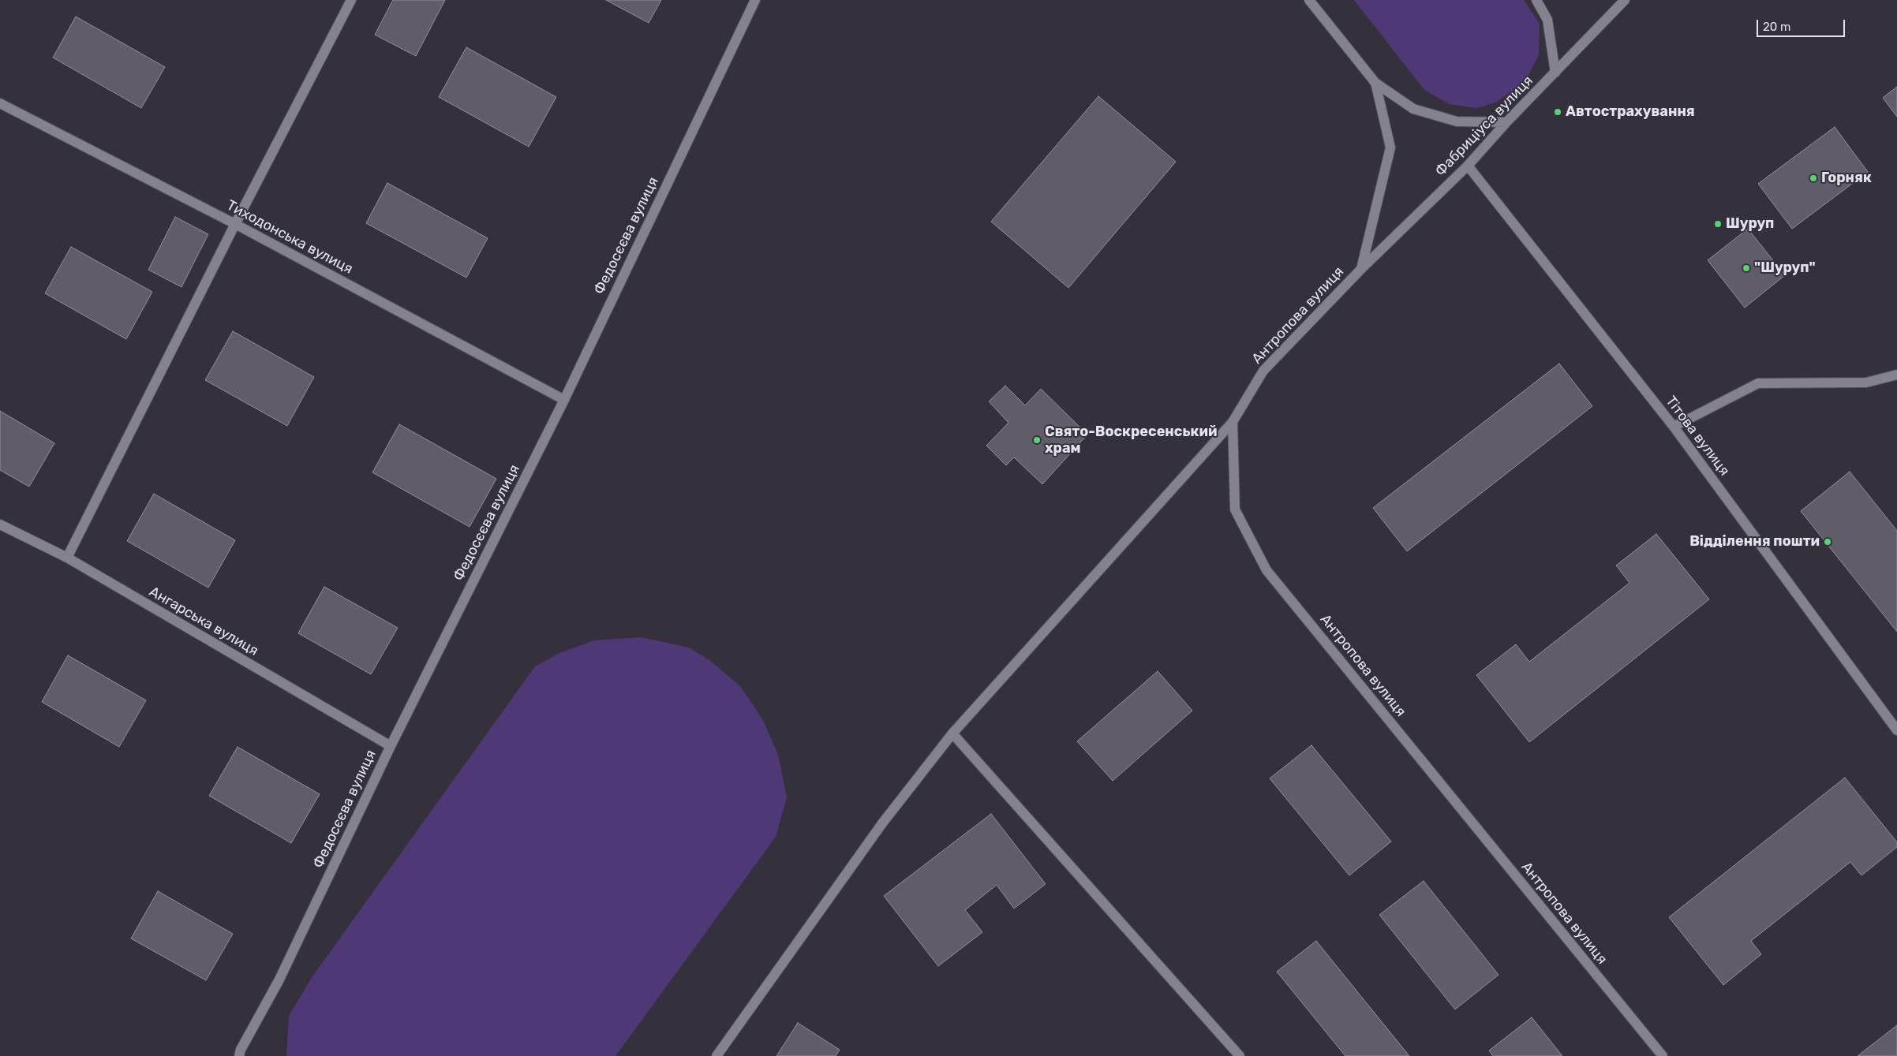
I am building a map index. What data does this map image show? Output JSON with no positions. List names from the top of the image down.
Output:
{
  "streets": {
    "street": [
      "Фабриціуса вулиця",
      "Федосєєва вулиця",
      "Тиходонська вулиця",
      "Антропова вулиця",
      "Тітова вулиця",
      "Ангарська вулиця"
    ]
  },
  "crossings": [
    ["Фабриціуса вулиця", "Антропова вулиця"],
    ["Фабриціуса вулиця", "Тітова вулиця"],
    ["Федосєєва вулиця", "Тиходонська вулиця"],
    ["Федосєєва вулиця", "Ангарська вулиця"]
  ],
  "places": [
    "Автострахування",
    "Горняк",
    "Шуруп",
    "\"Шуруп\"",
    "Свято-Воскресенський храм",
    "Відділення пошти"
  ],
  "scale_bar": "20 m"
}
